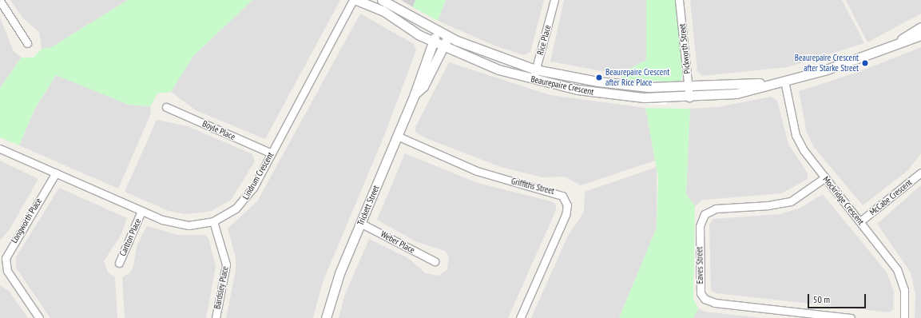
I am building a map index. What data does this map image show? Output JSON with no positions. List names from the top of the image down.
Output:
{
  "streets": {
    "street": [
      "Rice Place",
      "Pickworth Street",
      "Beaurepaire Crescent",
      "Boyle Place",
      "Lindrum Crescent",
      "Griffiths Street",
      "McCabe Crescent",
      "Mockridge Crescent",
      "Trickett Street",
      "Longworth Place",
      "Carlton Place",
      "Weber Place",
      "Eaves Street",
      "Bardsley Place"
    ]
  },
  "crossings": [
    ["Rice Place", "Beaurepaire Crescent"],
    ["Pickworth Street", "Beaurepaire Crescent"],
    ["Beaurepaire Crescent", "Mockridge Crescent"],
    ["Beaurepaire Crescent", "Trickett Street"],
    ["Boyle Place", "Lindrum Crescent"],
    ["Lindrum Crescent", "Longworth Place"],
    ["Lindrum Crescent", "Carlton Place"],
    ["Lindrum Crescent", "Bardsley Place"],
    ["Griffiths Street", "Trickett Street"],
    ["McCabe Crescent", "Mockridge Crescent"],
    ["Mockridge Crescent", "Eaves Street"],
    ["Trickett Street", "Weber Place"]
  ],
  "places": ["Beaurepaire Crescent after Starke Street", "Beaurepaire Crescent after Rice Place"],
  "scale_bar": "50 m"
}
